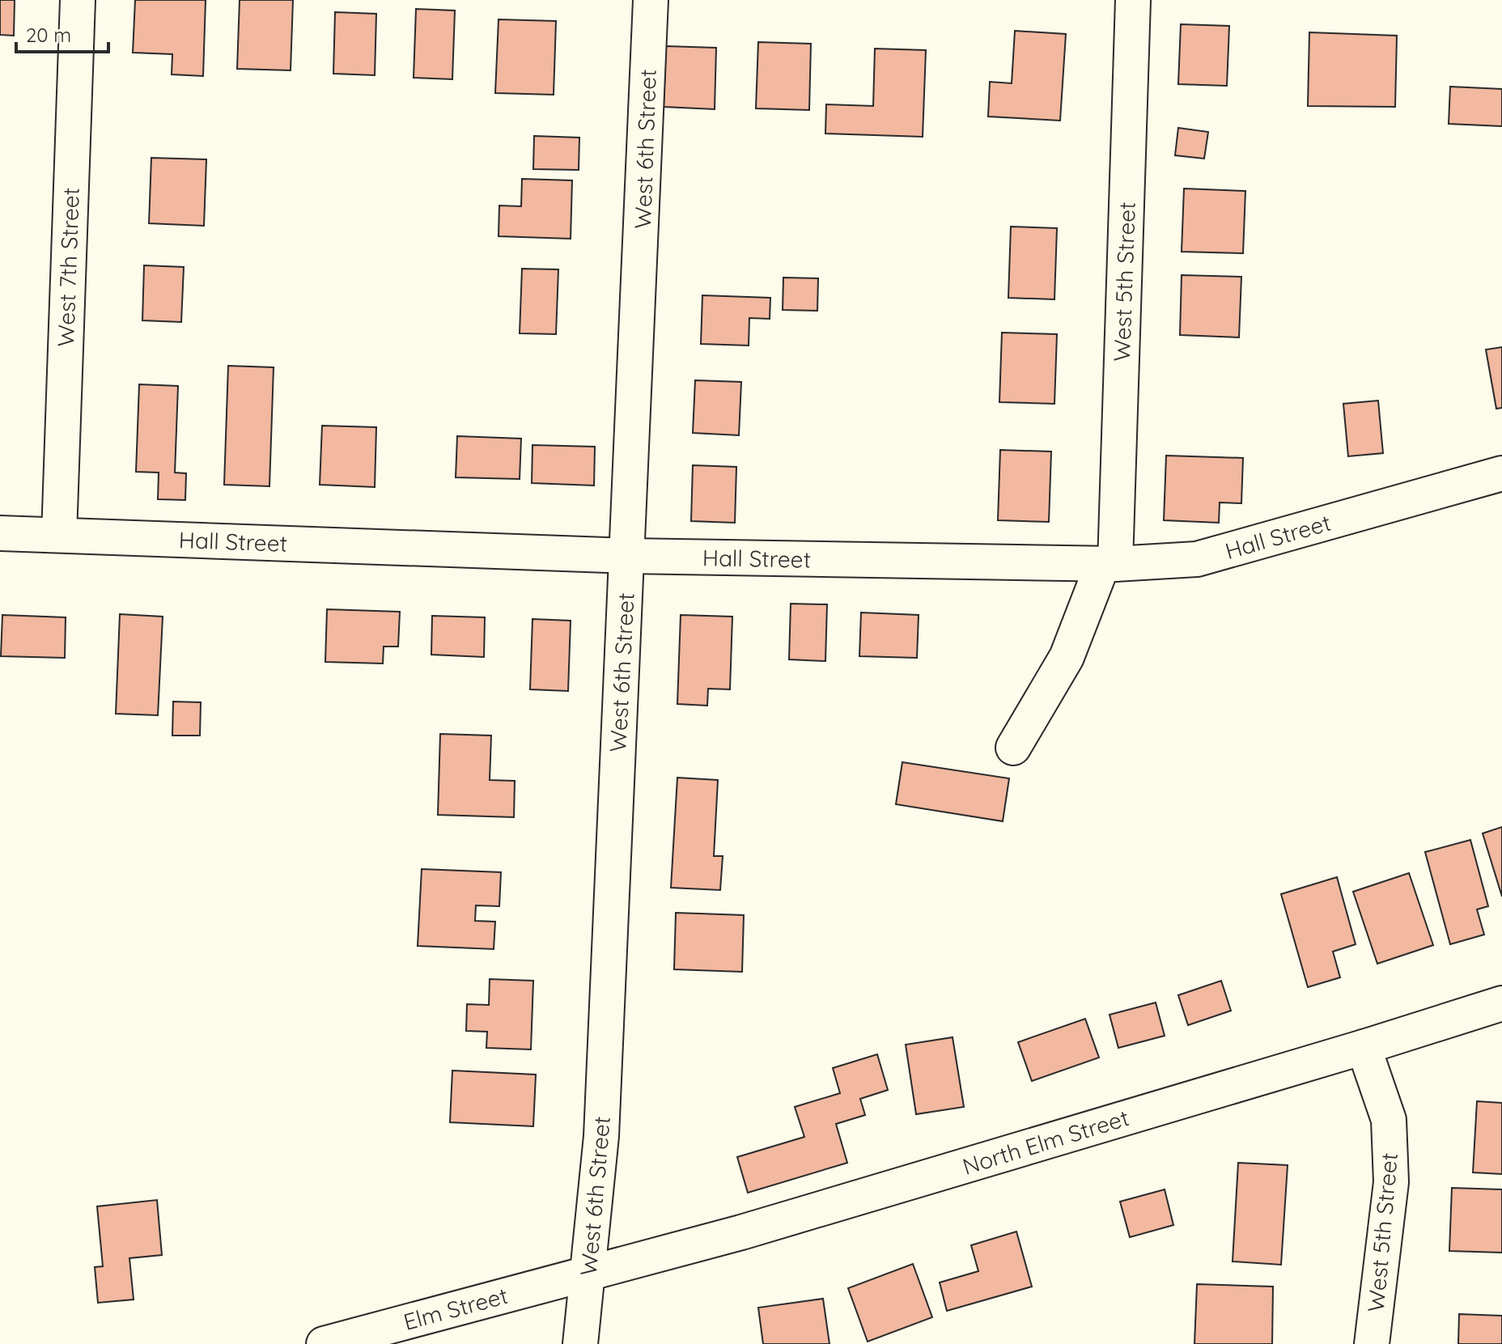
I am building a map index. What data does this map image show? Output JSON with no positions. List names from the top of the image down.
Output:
{
  "streets": {
    "street": [
      "West 6th Street",
      "West 7th Street",
      "West 5th Street",
      "Hall Street",
      "North Elm Street",
      "Elm Street"
    ]
  },
  "crossings": [
    ["West 6th Street", "Hall Street"],
    ["West 6th Street", "North Elm Street"],
    ["West 6th Street", "Elm Street"],
    ["West 7th Street", "Hall Street"],
    ["West 5th Street", "Hall Street"],
    ["West 5th Street", "North Elm Street"],
    ["North Elm Street", "Elm Street"]
  ],
  "scale_bar": "20 m"
}
